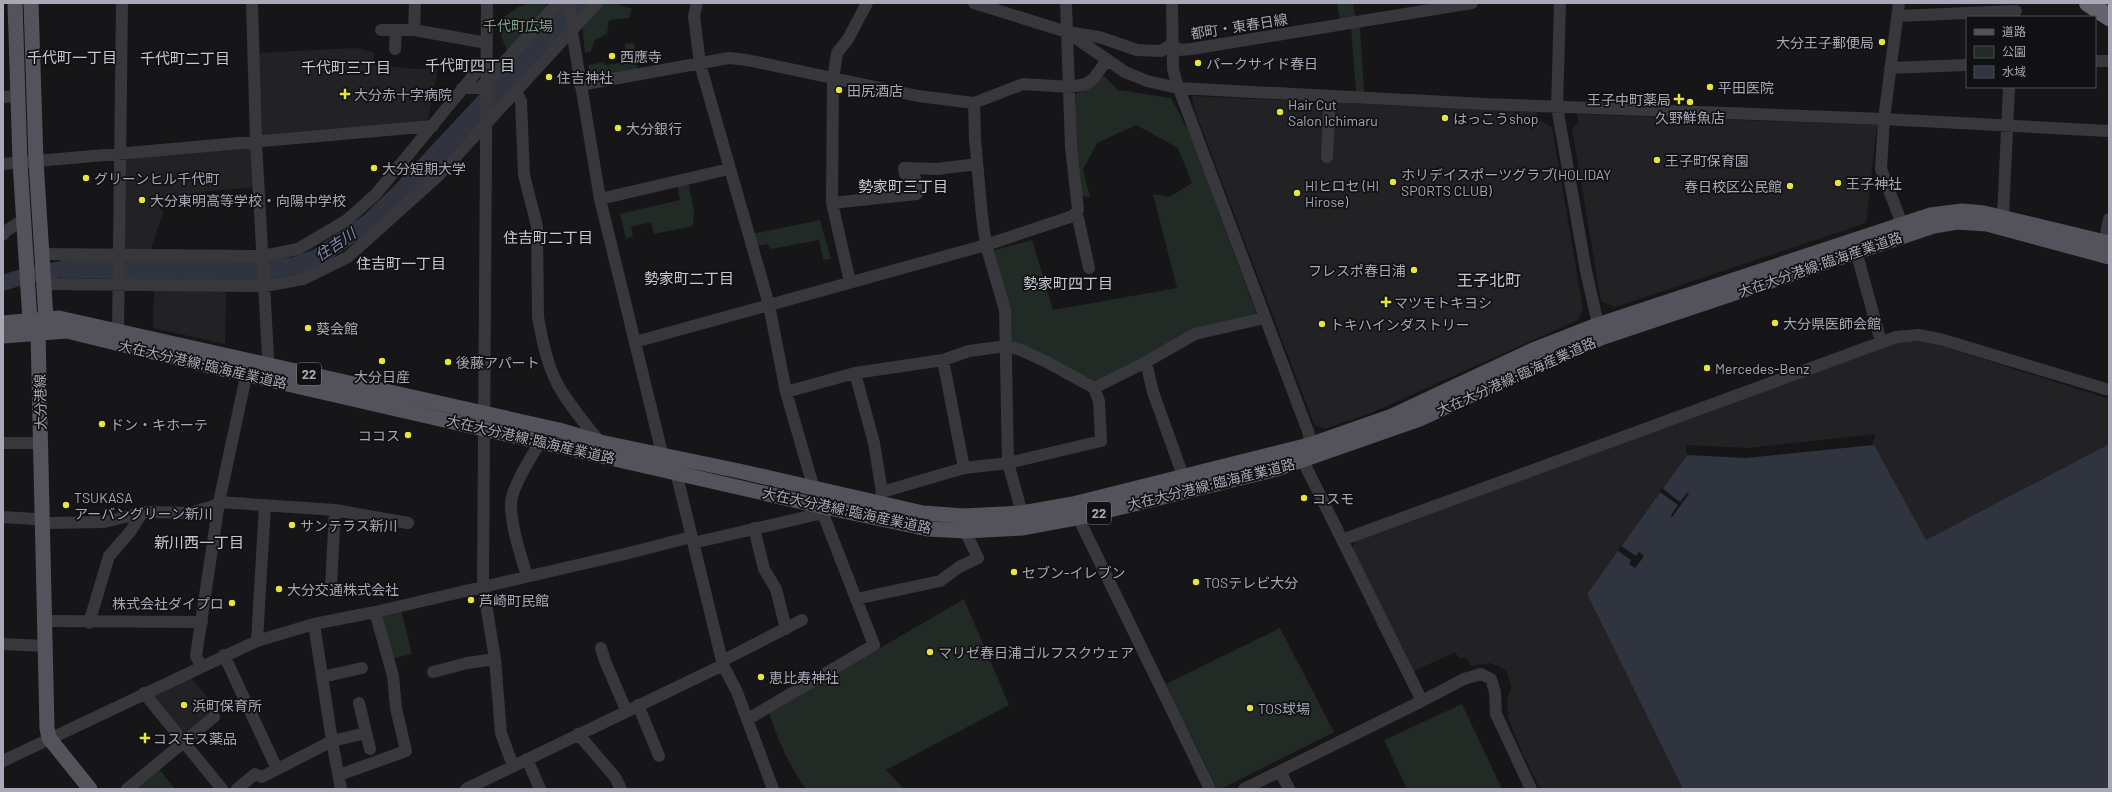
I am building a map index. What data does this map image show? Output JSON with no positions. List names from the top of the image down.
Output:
{
  "streets": {
    "main road": ["大在大分港線;臨海産業道路", "22", "大分港線"],
    "street": ["都町・東春日線"]
  },
  "crossings": [
    ["大在大分港線;臨海産業道路", "22"],
    ["大在大分港線;臨海産業道路", "大分港線"],
    ["22", "大分港線"]
  ],
  "districts": [
    "千代町一丁目",
    "千代町二丁目",
    "千代町四丁目",
    "千代町三丁目",
    "勢家町三丁目",
    "住吉町二丁目",
    "住吉町一丁目",
    "勢家町二丁目",
    "王子北町",
    "勢家町四丁目",
    "新川西一丁目"
  ],
  "water": ["住吉川"],
  "parks": ["千代町広場"],
  "places": {
    "other": [
      "大分王子郵便局",
      "西應寺",
      "パークサイド春日",
      "住吉神社",
      "平田医院",
      "田尻酒店",
      "久野鮮魚店",
      "Hair Cut Salon Ichimaru",
      "はっこうshop",
      "大分銀行",
      "王子町保育園",
      "大分短期大学",
      "グリーンヒル千代町",
      "ホリデイスポーツグラブ(HOLIDAY SPORTS CLUB)",
      "王子神社",
      "春日校区公民館",
      "HIヒロセ (HI Hirose)",
      "大分東明高等学校・向陽中学校",
      "フレスポ春日浦",
      "大分県医師会館",
      "トキハインダストリー",
      "葵会館",
      "大分日産",
      "後藤アパート",
      "Mercedes-Benz",
      "ドン・キホーテ",
      "ココス",
      "コスモ",
      "TSUKASA アーバングリーン新川",
      "サンテラス新川",
      "セブン-イレブン",
      "TOSテレビ大分",
      "大分交通株式会社",
      "芦崎町民館",
      "株式会社ダイプロ",
      "マリゼ春日浦ゴルフスクウェア",
      "恵比寿神社",
      "浜町保育所",
      "TOS球場"
    ],
    "health": [
      "大分赤十字病院",
      "王子中町薬局",
      "マツモトキヨシ",
      "コスモス薬品"
    ]
  },
  "legend": ["道路", "公園", "水域"]
}
